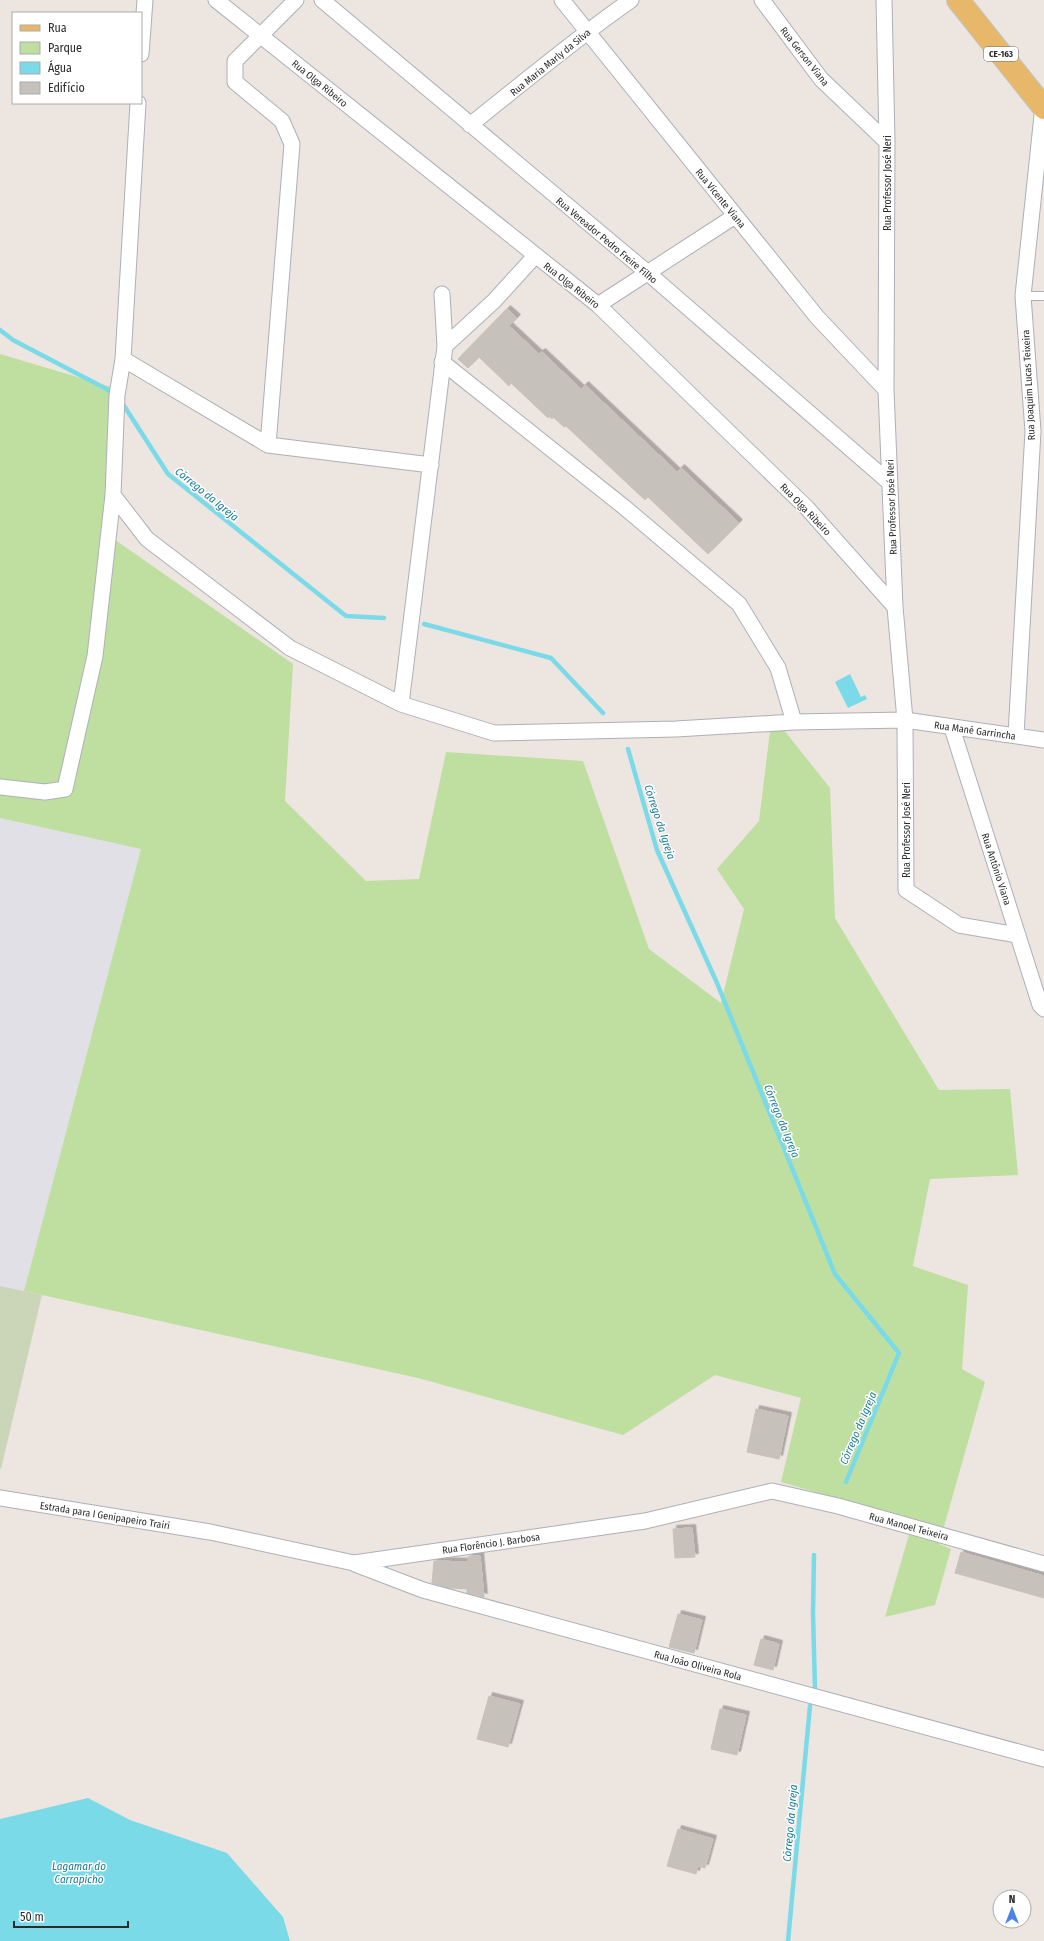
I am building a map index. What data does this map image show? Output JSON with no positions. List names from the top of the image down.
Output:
{
  "streets": {
    "main road": ["CE-163"],
    "street": [
      "Rua Gerson Viana",
      "Rua Maria Marly da Silva",
      "Rua Olga Ribeiro",
      "Rua Professor José Neri",
      "Rua Vicente Viana",
      "Rua Vereador Pedro Freire Filho",
      "Rua Joaquim Lucas Teixeira",
      "Rua Mané Garrincha",
      "Rua Antônio Viana",
      "Estrada para I Genipapeiro Trairi",
      "Rua Manoel Teixeira",
      "Rua Florêncio J. Barbosa",
      "Rua João Oliveira Rola"
    ]
  },
  "crossings": [
    ["CE-163", "Rua Joaquim Lucas Teixeira"],
    ["Rua Gerson Viana", "Rua Professor José Neri"],
    ["Rua Maria Marly da Silva", "Rua Vicente Viana"],
    ["Rua Maria Marly da Silva", "Rua Vereador Pedro Freire Filho"],
    ["Rua Olga Ribeiro", "Rua Professor José Neri"],
    ["Rua Professor José Neri", "Rua Vicente Viana"],
    ["Rua Professor José Neri", "Rua Vereador Pedro Freire Filho"],
    ["Rua Professor José Neri", "Rua Mané Garrincha"],
    ["Rua Professor José Neri", "Rua Antônio Viana"],
    ["Rua Joaquim Lucas Teixeira", "Rua Mané Garrincha"],
    ["Rua Mané Garrincha", "Rua Antônio Viana"],
    ["Estrada para I Genipapeiro Trairi", "Rua Florêncio J. Barbosa"],
    ["Rua Manoel Teixeira", "Rua Florêncio J. Barbosa"],
    ["Rua Florêncio J. Barbosa", "Rua João Oliveira Rola"]
  ],
  "water": ["Córrego da Igreja", "Lagamar do Carrapicho"],
  "legend": [
    "Rua",
    "Parque",
    "Água",
    "Edifício"
  ],
  "scale_bar": "50 m",
  "north": "top"
}
